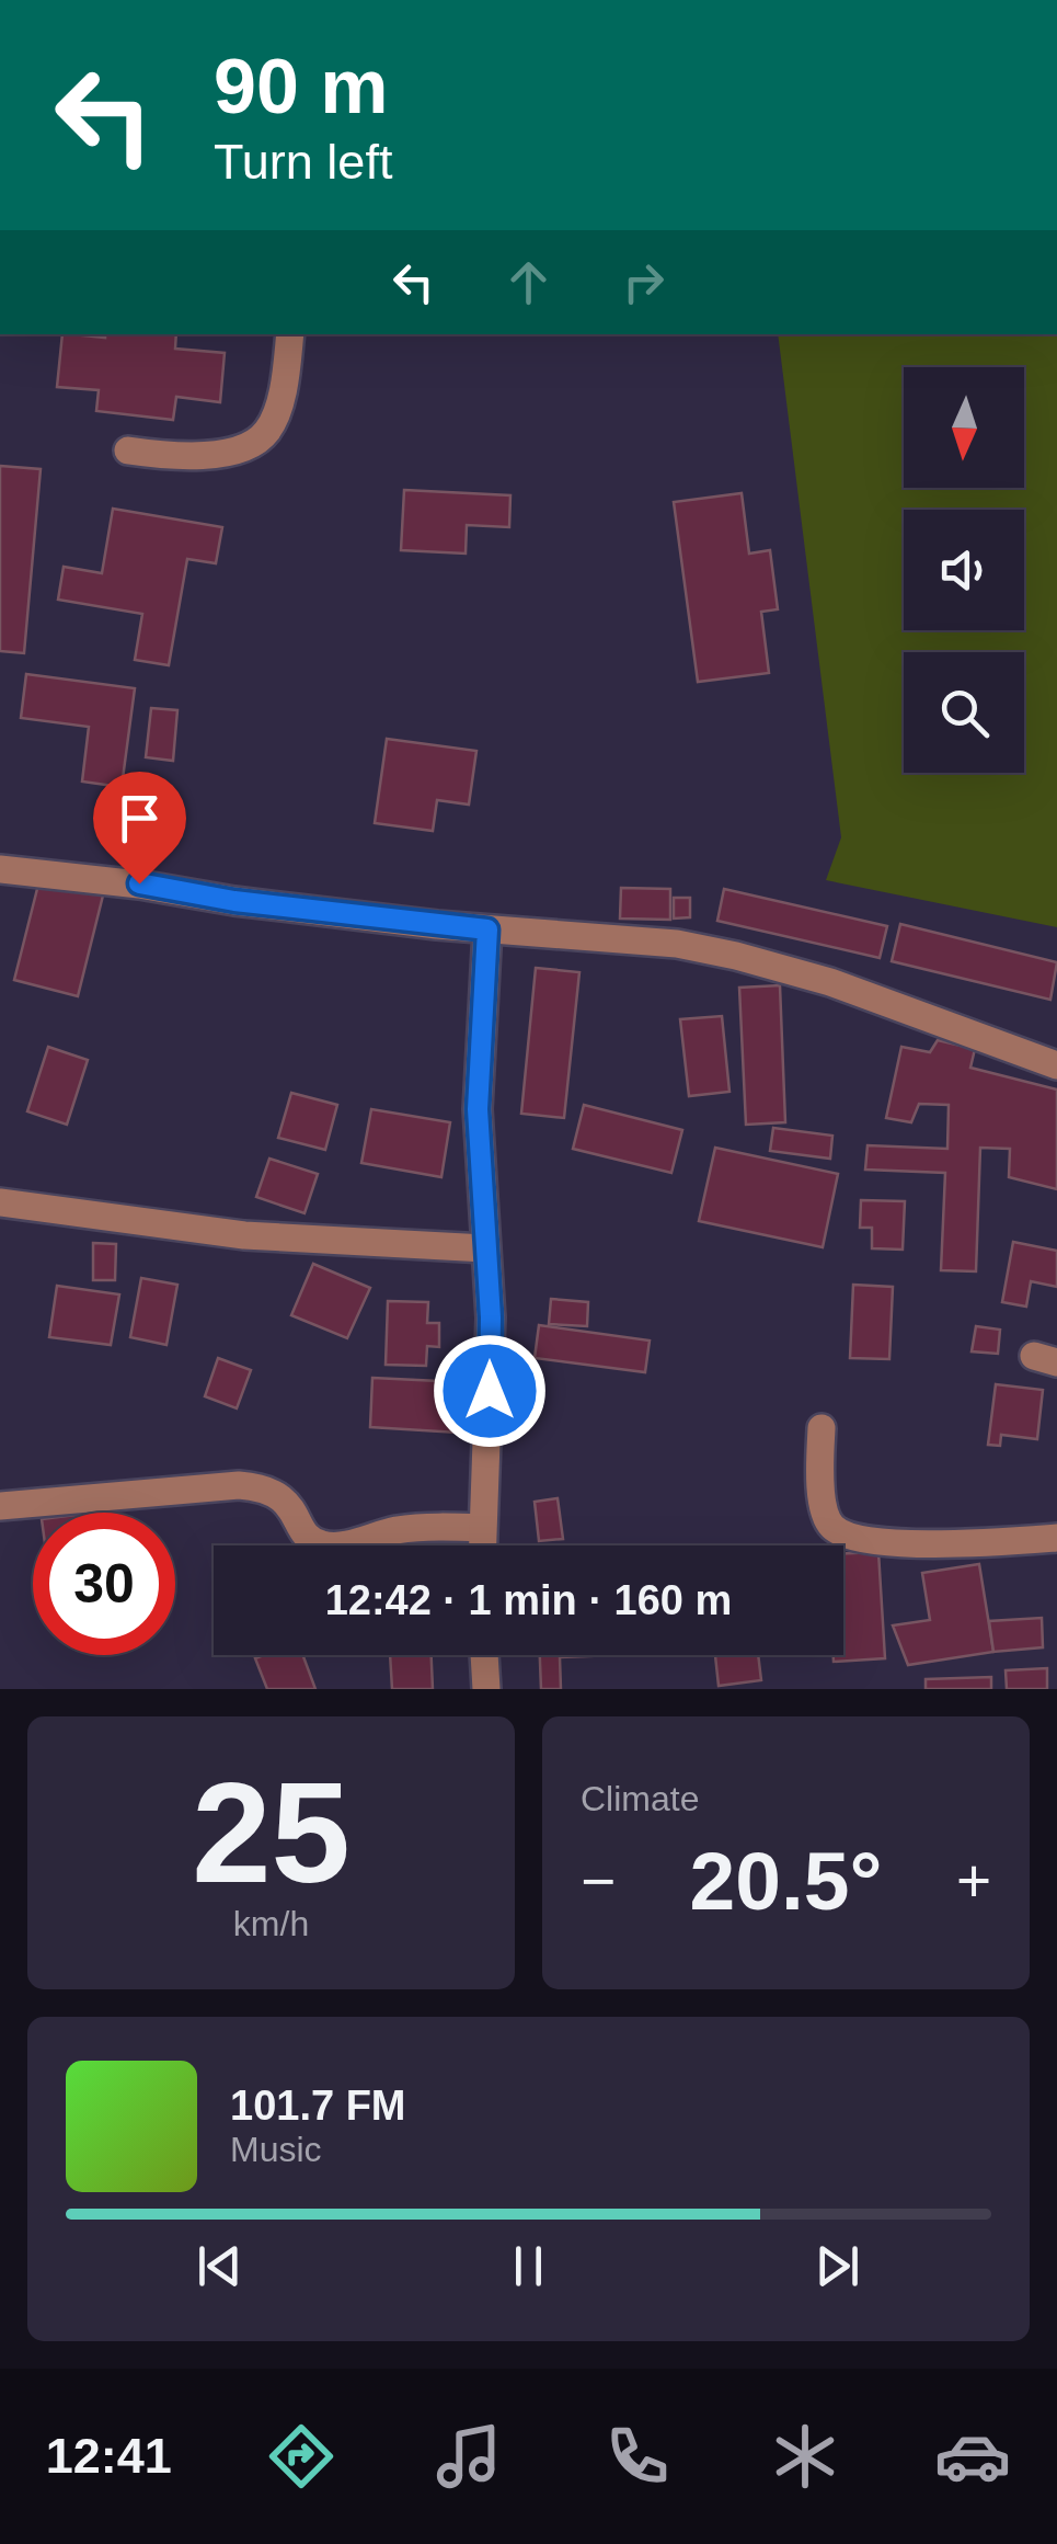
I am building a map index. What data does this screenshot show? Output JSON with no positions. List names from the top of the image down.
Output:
{
  "north": "bottom",
  "page": {
    "turn": ["90 m", "Turn left"],
    "limit": "30",
    "trip": "12:42 · 1 min · 160 m",
    "tile": [
      ["25", "km/h"],
      "Climate"
    ],
    "heat": ["−", "20.5°", "+"],
    "song": ["101.7 FM", "Music"],
    "tabs": "12:41"
  }
}
